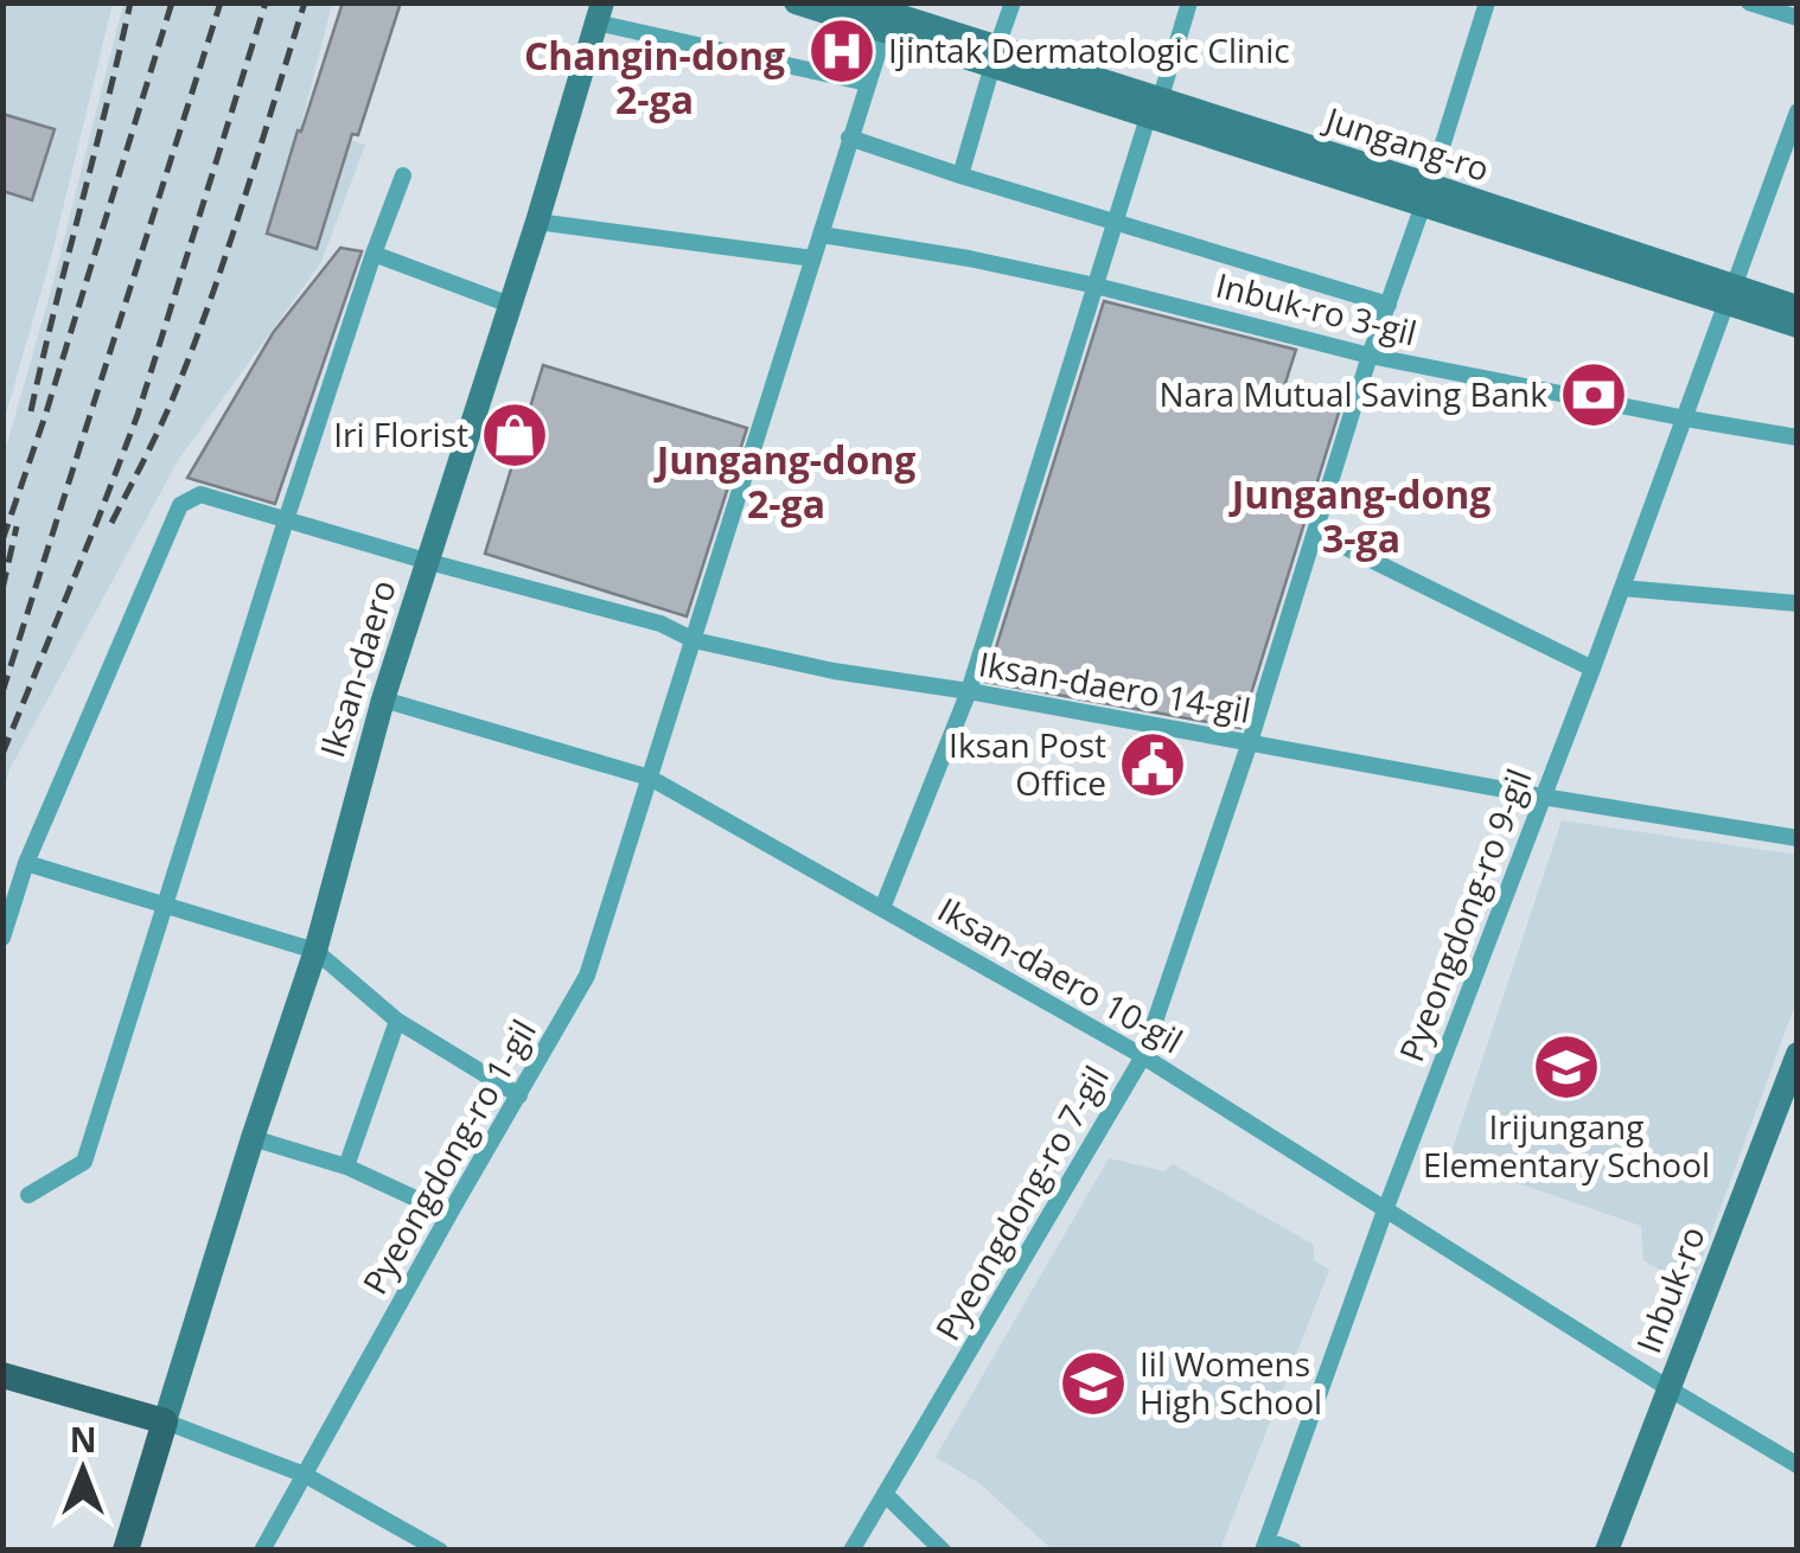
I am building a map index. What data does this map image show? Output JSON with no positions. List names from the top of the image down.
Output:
{
  "streets": {
    "main road": ["Iksan-daero"],
    "street": [
      "Jungang-ro",
      "Inbuk-ro 3-gil",
      "Iksan-daero 14-gil",
      "Pyeongdong-ro 9-gil",
      "Iksan-daero 10-gil",
      "Pyeongdong-ro 1-gil",
      "Pyeongdong-ro 7-gil",
      "Inbuk-ro"
    ]
  },
  "crossings": [
    ["Jungang-ro", "Pyeongdong-ro 9-gil"],
    ["Jungang-ro", "Pyeongdong-ro 7-gil"],
    ["Inbuk-ro 3-gil", "Pyeongdong-ro 9-gil"],
    ["Inbuk-ro 3-gil", "Pyeongdong-ro 7-gil"],
    ["Iksan-daero", "Iksan-daero 14-gil"],
    ["Iksan-daero", "Iksan-daero 10-gil"],
    ["Iksan-daero 14-gil", "Pyeongdong-ro 9-gil"],
    ["Iksan-daero 14-gil", "Pyeongdong-ro 7-gil"],
    ["Pyeongdong-ro 9-gil", "Iksan-daero 10-gil"],
    ["Iksan-daero 10-gil", "Pyeongdong-ro 1-gil"],
    ["Iksan-daero 10-gil", "Pyeongdong-ro 7-gil"],
    ["Iksan-daero 10-gil", "Inbuk-ro"]
  ],
  "districts": ["Changin-dong 2-ga", "Jungang-dong 2-ga", "Jungang-dong 3-ga"],
  "places": {
    "hospital": ["Ijintak Dermatologic Clinic"],
    "bank": ["Nara Mutual Saving Bank"],
    "shop": ["Iri Florist"],
    "public building": ["Iksan Post Office"],
    "school or university": ["Irijungang Elementary School", "Iil Womens High School"]
  },
  "north": "top"
}
